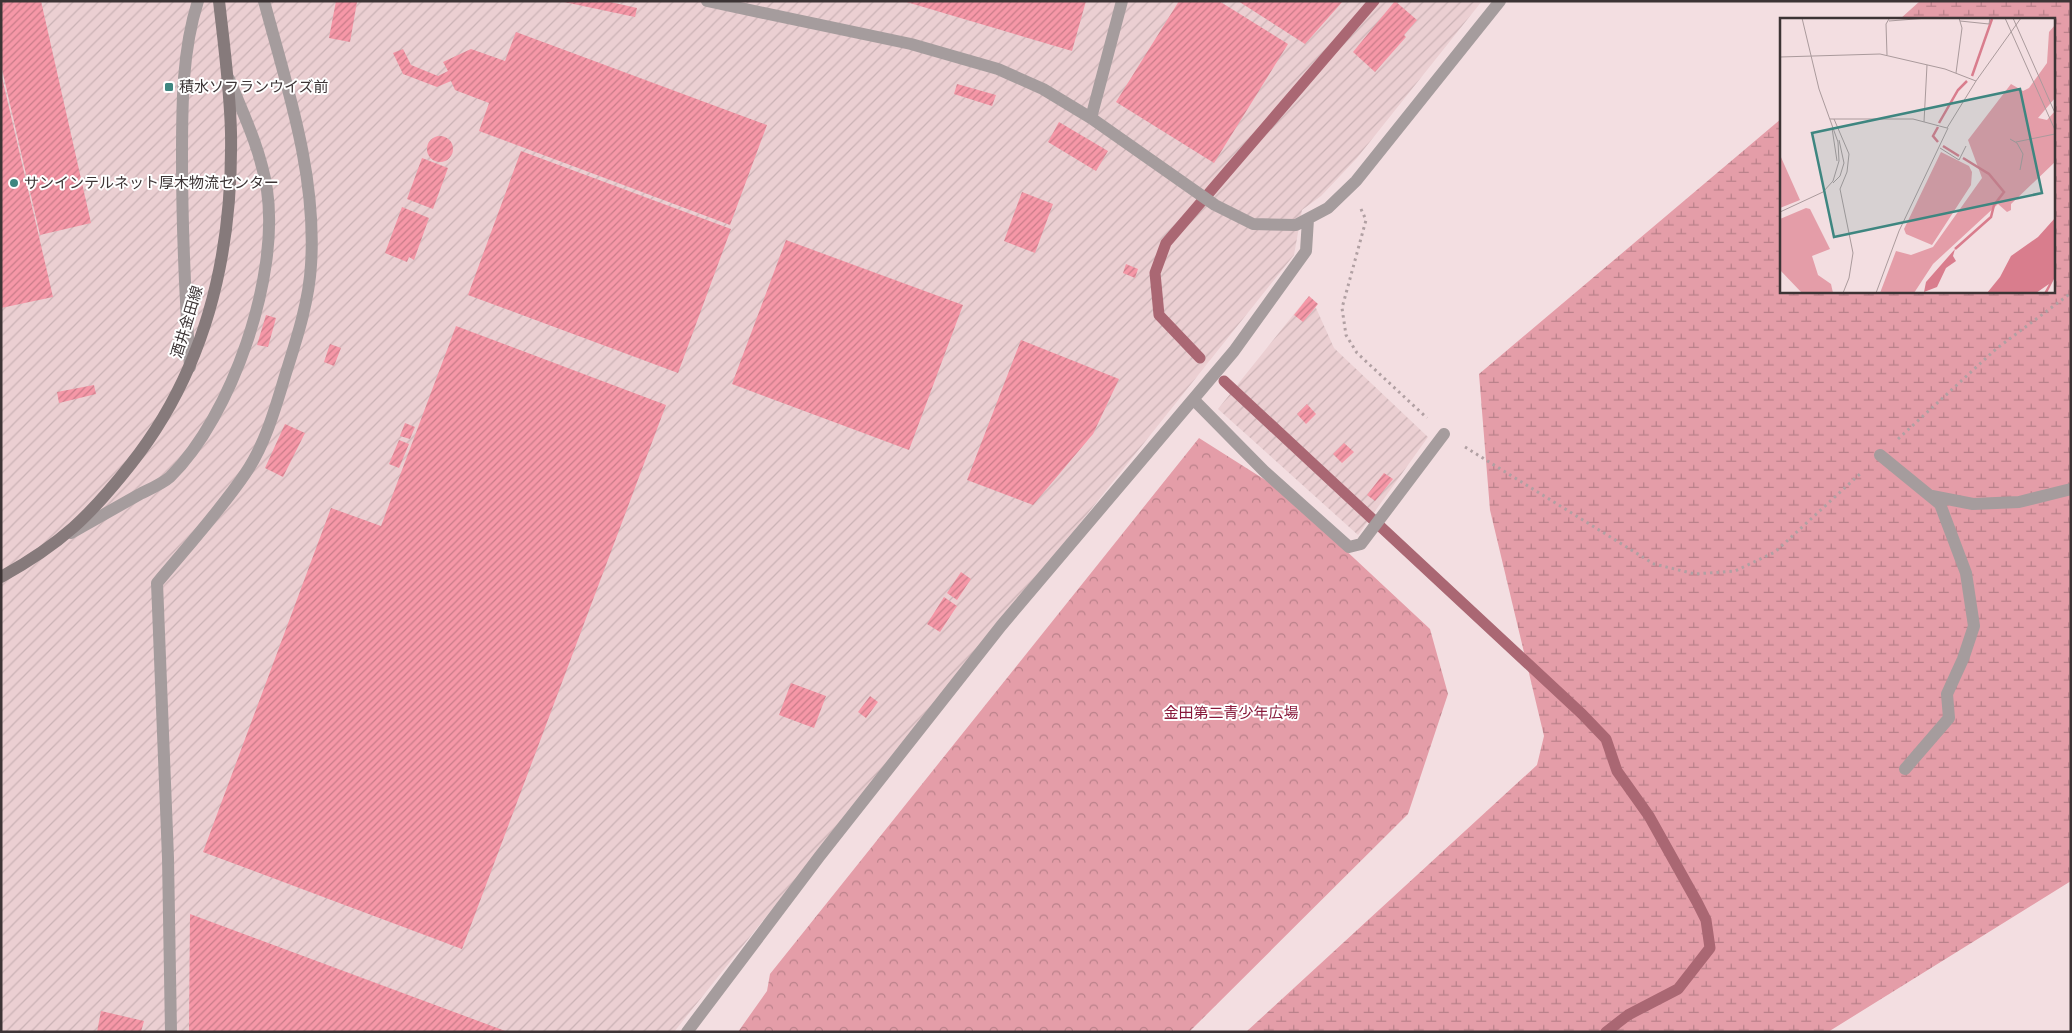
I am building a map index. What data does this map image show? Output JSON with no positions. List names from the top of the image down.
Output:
{
  "streets": {
    "main road": ["酒井金田線"]
  },
  "parks": ["金田第二青少年広場"],
  "places": {
    "transit": ["積水ソフランウイズ前"],
    "other": ["サンインテルネット厚木物流センター"]
  }
}
